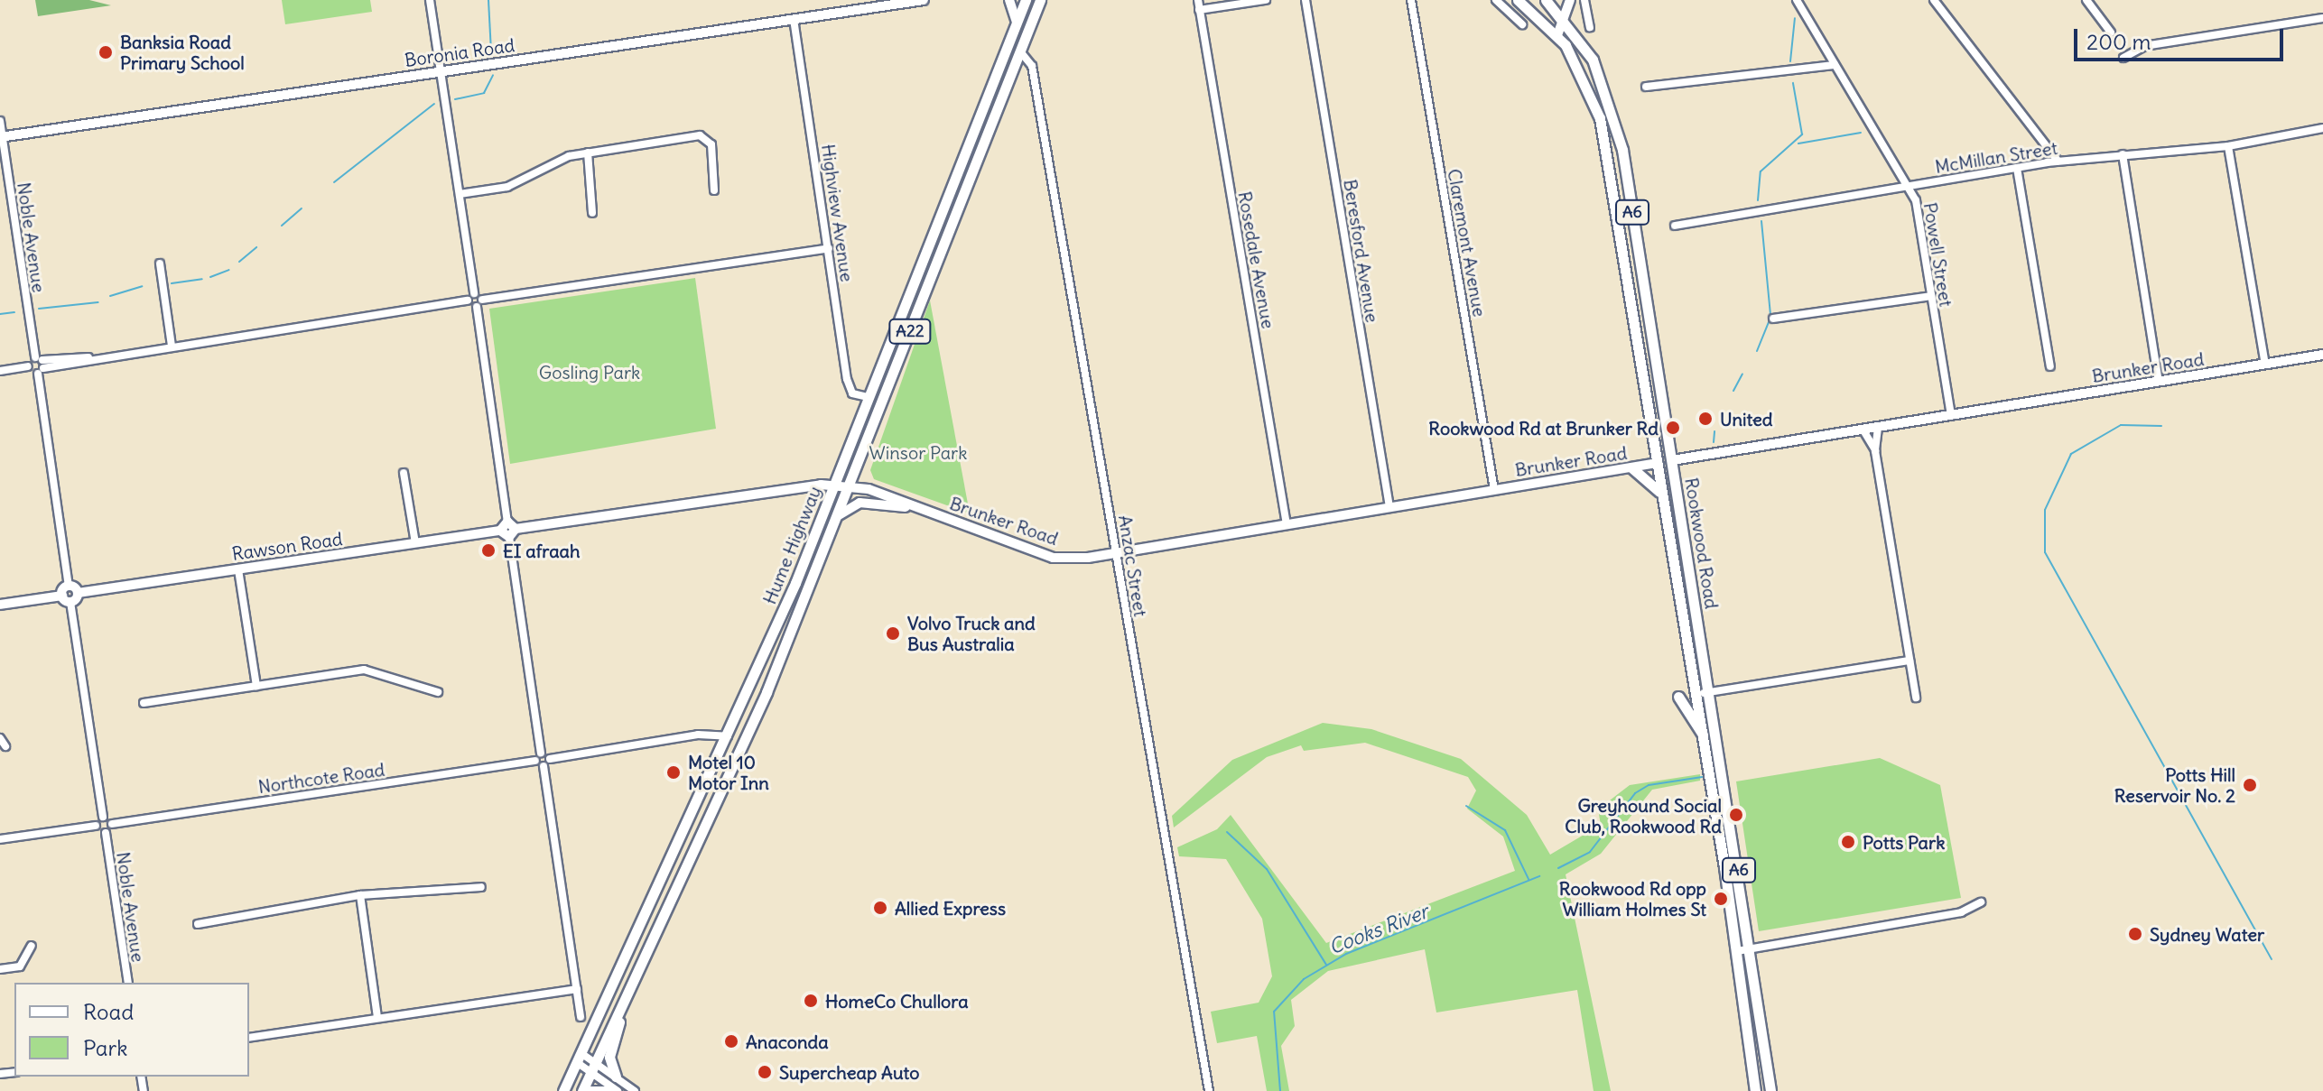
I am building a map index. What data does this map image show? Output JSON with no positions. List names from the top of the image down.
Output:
{
  "streets": {
    "highway": [
      "A6",
      "A22",
      "Brunker Road",
      "Rookwood Road",
      "Hume Highway"
    ],
    "main road": ["Boronia Road", "Rawson Road"],
    "street": [
      "McMillan Street",
      "Highview Avenue",
      "Noble Avenue",
      "Claremont Avenue",
      "Beresford Avenue",
      "Powell Street",
      "Rosedale Avenue",
      "Anzac Street",
      "Northcote Road"
    ]
  },
  "crossings": [
    ["Boronia Road", "Highview Avenue"],
    ["Boronia Road", "Noble Avenue"],
    ["McMillan Street", "Powell Street"],
    ["A6", "Rookwood Road"],
    ["Highview Avenue", "Hume Highway"],
    ["Claremont Avenue", "Brunker Road"],
    ["Beresford Avenue", "Brunker Road"],
    ["Powell Street", "Brunker Road"],
    ["Rosedale Avenue", "Brunker Road"],
    ["Brunker Road", "Rookwood Road"],
    ["Brunker Road", "Hume Highway"],
    ["Brunker Road", "Anzac Street"],
    ["Hume Highway", "Anzac Street"]
  ],
  "water": ["Cooks River"],
  "parks": ["Gosling Park", "Winsor Park"],
  "places": [
    "Banksia Road Primary School",
    "United",
    "Rookwood Rd at Brunker Rd",
    "EI afraah",
    "Volvo Truck and Bus Australia",
    "Motel 10 Motor Inn",
    "Potts Hill Reservoir No. 2",
    "Greyhound Social Club, Rookwood Rd",
    "Potts Park",
    "Rookwood Rd opp William Holmes St",
    "Allied Express",
    "Sydney Water",
    "HomeCo Chullora",
    "Anaconda",
    "Supercheap Auto"
  ],
  "legend": ["Road", "Park"],
  "scale_bar": "200 m"
}
